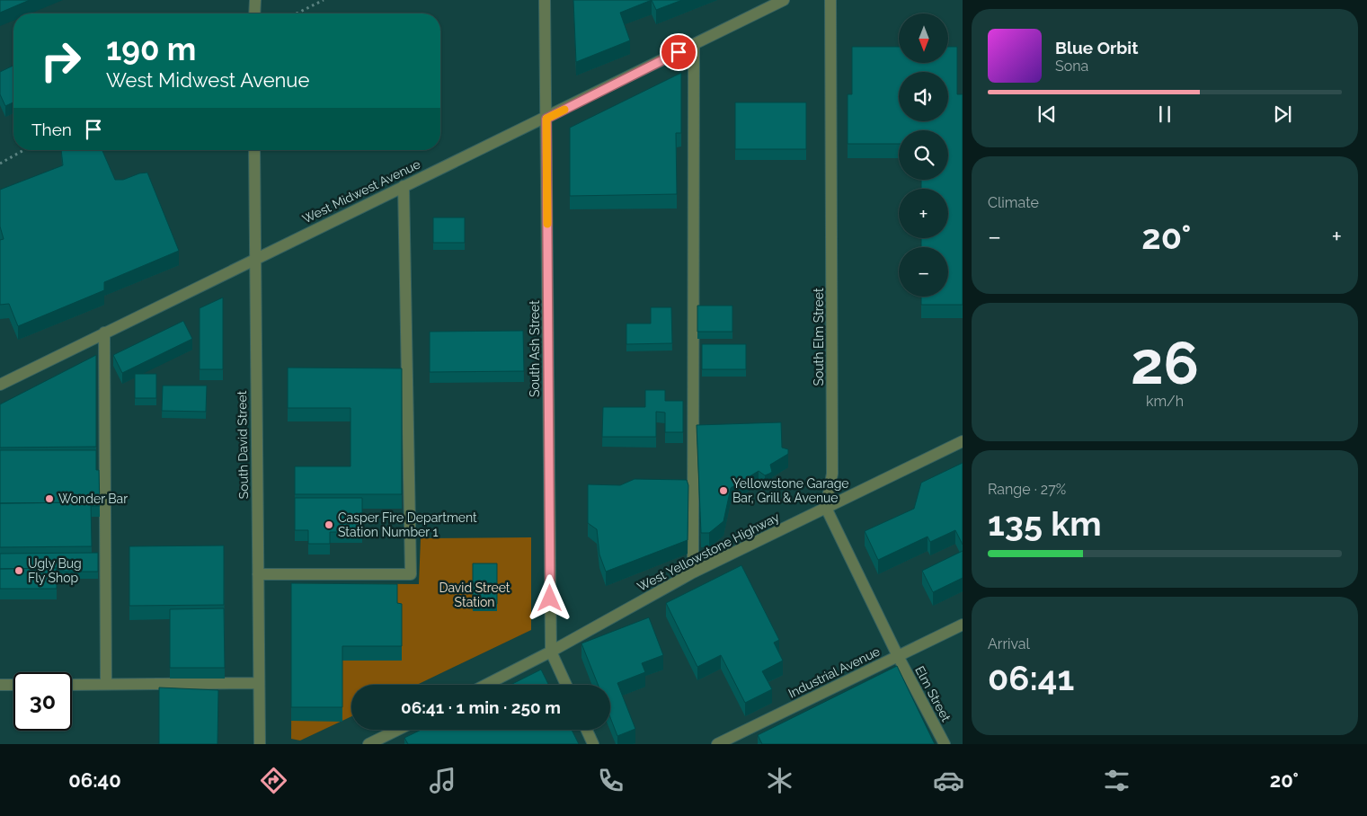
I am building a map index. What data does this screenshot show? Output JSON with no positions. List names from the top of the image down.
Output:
{
  "streets": {
    "street": [
      "West Midwest Avenue",
      "South Elm Street",
      "South Ash Street",
      "South David Street",
      "West Yellowstone Highway",
      "Industrial Avenue",
      "Elm Street"
    ]
  },
  "crossings": [
    ["West Midwest Avenue", "South Ash Street"],
    ["West Midwest Avenue", "South David Street"],
    ["South Elm Street", "West Yellowstone Highway"],
    ["South Ash Street", "West Yellowstone Highway"],
    ["Industrial Avenue", "Elm Street"]
  ],
  "parks": ["David Street Station"],
  "places": [
    "Yellowstone Garage Bar, Grill & Avenue",
    "Wonder Bar",
    "Casper Fire Department Station Number 1",
    "Ugly Bug Fly Shop"
  ],
  "north": "bottom",
  "page": {
    "map_buttons": ["+", "−"],
    "turn": ["190 m", "West Midwest Avenue"],
    "song": ["Blue Orbit", "Sona"],
    "then": "Then",
    "tile": [
      "Climate",
      ["26", "km/h"],
      ["Range · 27%", "135 km"],
      ["Arrival", "06:41"]
    ],
    "heat": ["−", "20°", "+"],
    "limit": "30",
    "trip": "06:41 · 1 min · 250 m",
    "tabs": ["06:40", "20°"]
  }
}
